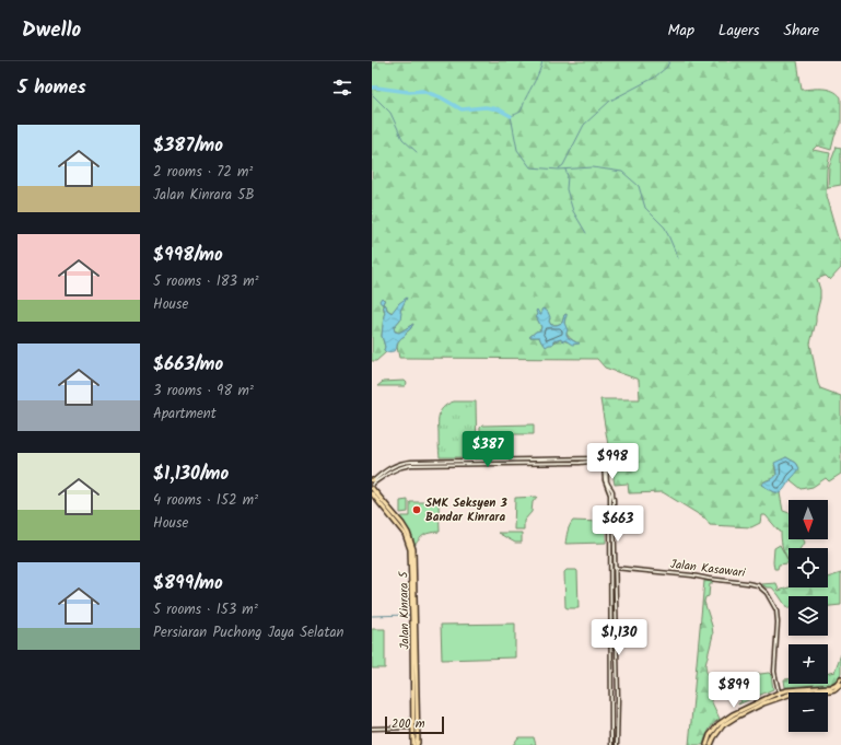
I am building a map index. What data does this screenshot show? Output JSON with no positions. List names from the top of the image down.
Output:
{
  "streets": {
    "main road": ["Jalan Kinrara 5"],
    "street": ["Jalan Kasawari"]
  },
  "places": ["SMK Seksyen 3 Bandar Kinrara"],
  "scale_bar": "200 m",
  "north": "bottom",
  "page": {
    "header": "Dwello",
    "nav": ["Map", "Layers", "Share"],
    "heading": "5 homes",
    "list": [
      {
        "name": "$387/mo",
        "note": "2 rooms · 72 m² · Jalan Kinrara 5B"
      },
      {
        "name": "$998/mo",
        "note": "5 rooms · 183 m² · House"
      },
      {
        "name": "$663/mo",
        "note": "3 rooms · 98 m² · Apartment"
      },
      {
        "name": "$1,130/mo",
        "note": "4 rooms · 152 m² · House"
      },
      {
        "name": "$899/mo",
        "note": "5 rooms · 153 m² · Persiaran Puchong Jaya Selatan"
      }
    ],
    "price": [
      "$387",
      "$998",
      "$663",
      "$1,130",
      "$899"
    ],
    "map_buttons": ["+", "−"],
    "scale": "200 m"
  }
}
